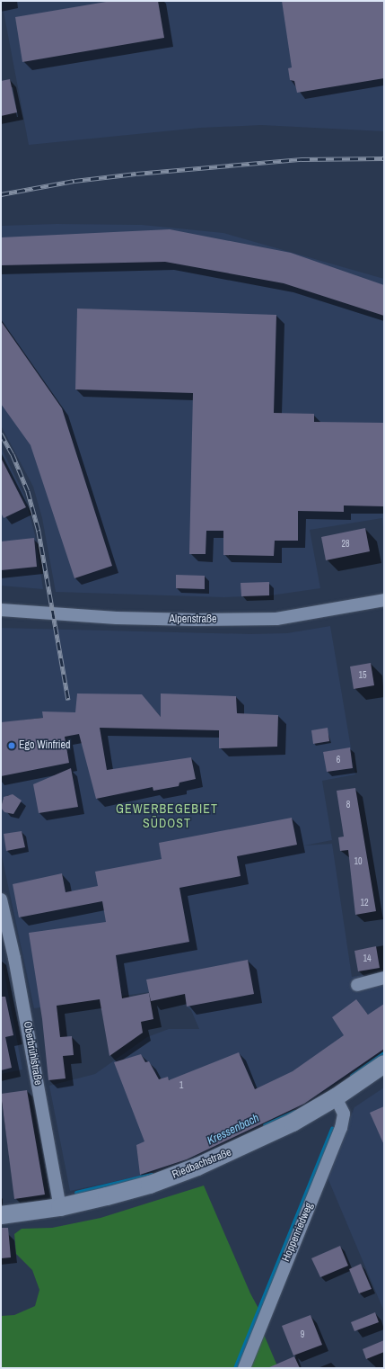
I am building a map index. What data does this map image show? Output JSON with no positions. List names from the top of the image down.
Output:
{
  "streets": {
    "street": [
      "Alpenstraße",
      "Oberbrühlstraße",
      "Riedbachstraße",
      "Hoppenriedweg"
    ]
  },
  "crossings": [
    ["Oberbrühlstraße", "Riedbachstraße"],
    ["Riedbachstraße", "Hoppenriedweg"]
  ],
  "districts": ["GEWERBEGEBIET SÜDOST"],
  "water": ["Kressenbach"],
  "places": ["Ego Winfried"],
  "house_numbers": [
    "28",
    "15",
    "6",
    "8",
    "10",
    "12",
    "14",
    "1",
    "9"
  ]
}
